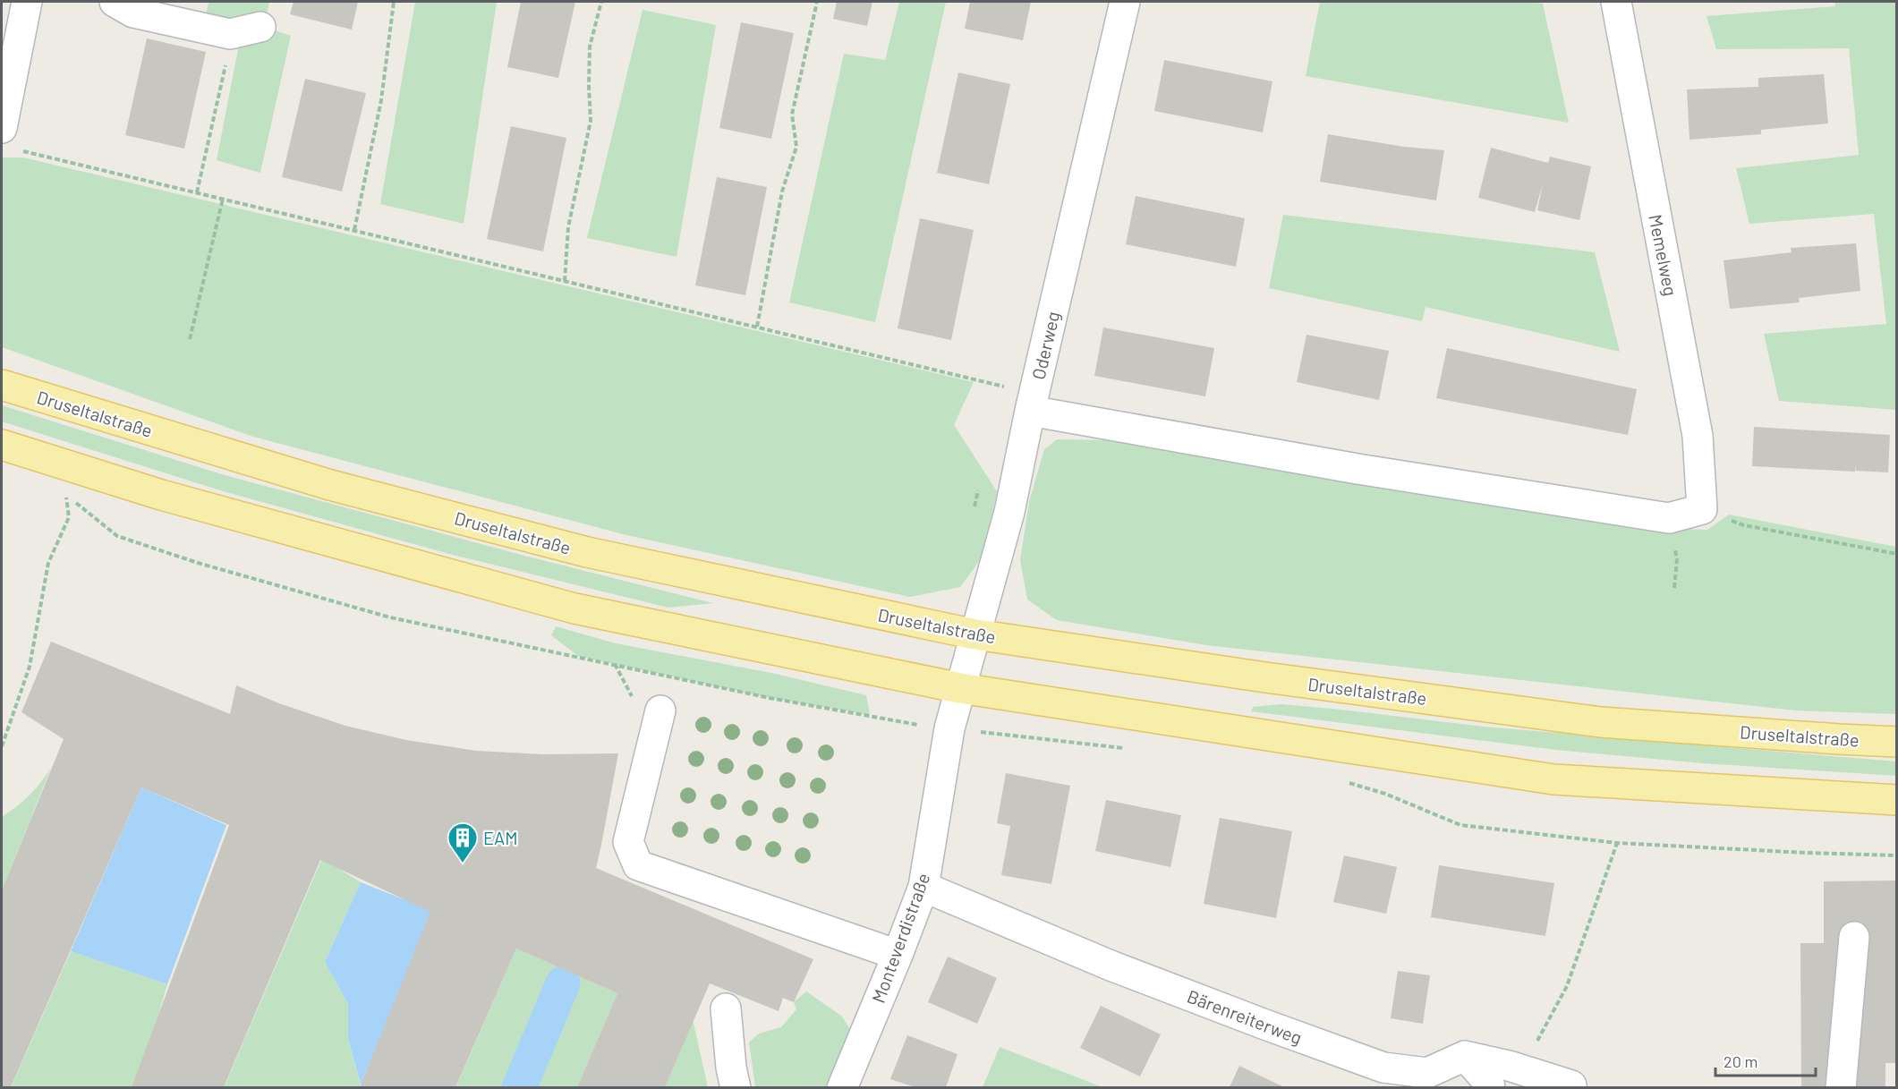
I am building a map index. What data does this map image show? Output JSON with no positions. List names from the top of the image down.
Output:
{
  "streets": {
    "main road": ["Druseltalstraße"],
    "street": [
      "Memelweg",
      "Oderweg",
      "Monteverdistraße",
      "Bärenreiterweg"
    ]
  },
  "crossings": [
    ["Oderweg", "Druseltalstraße"],
    ["Oderweg", "Monteverdistraße"],
    ["Monteverdistraße", "Bärenreiterweg"]
  ],
  "places": {
    "building": ["EAM"]
  },
  "scale_bar": "20 m"
}
